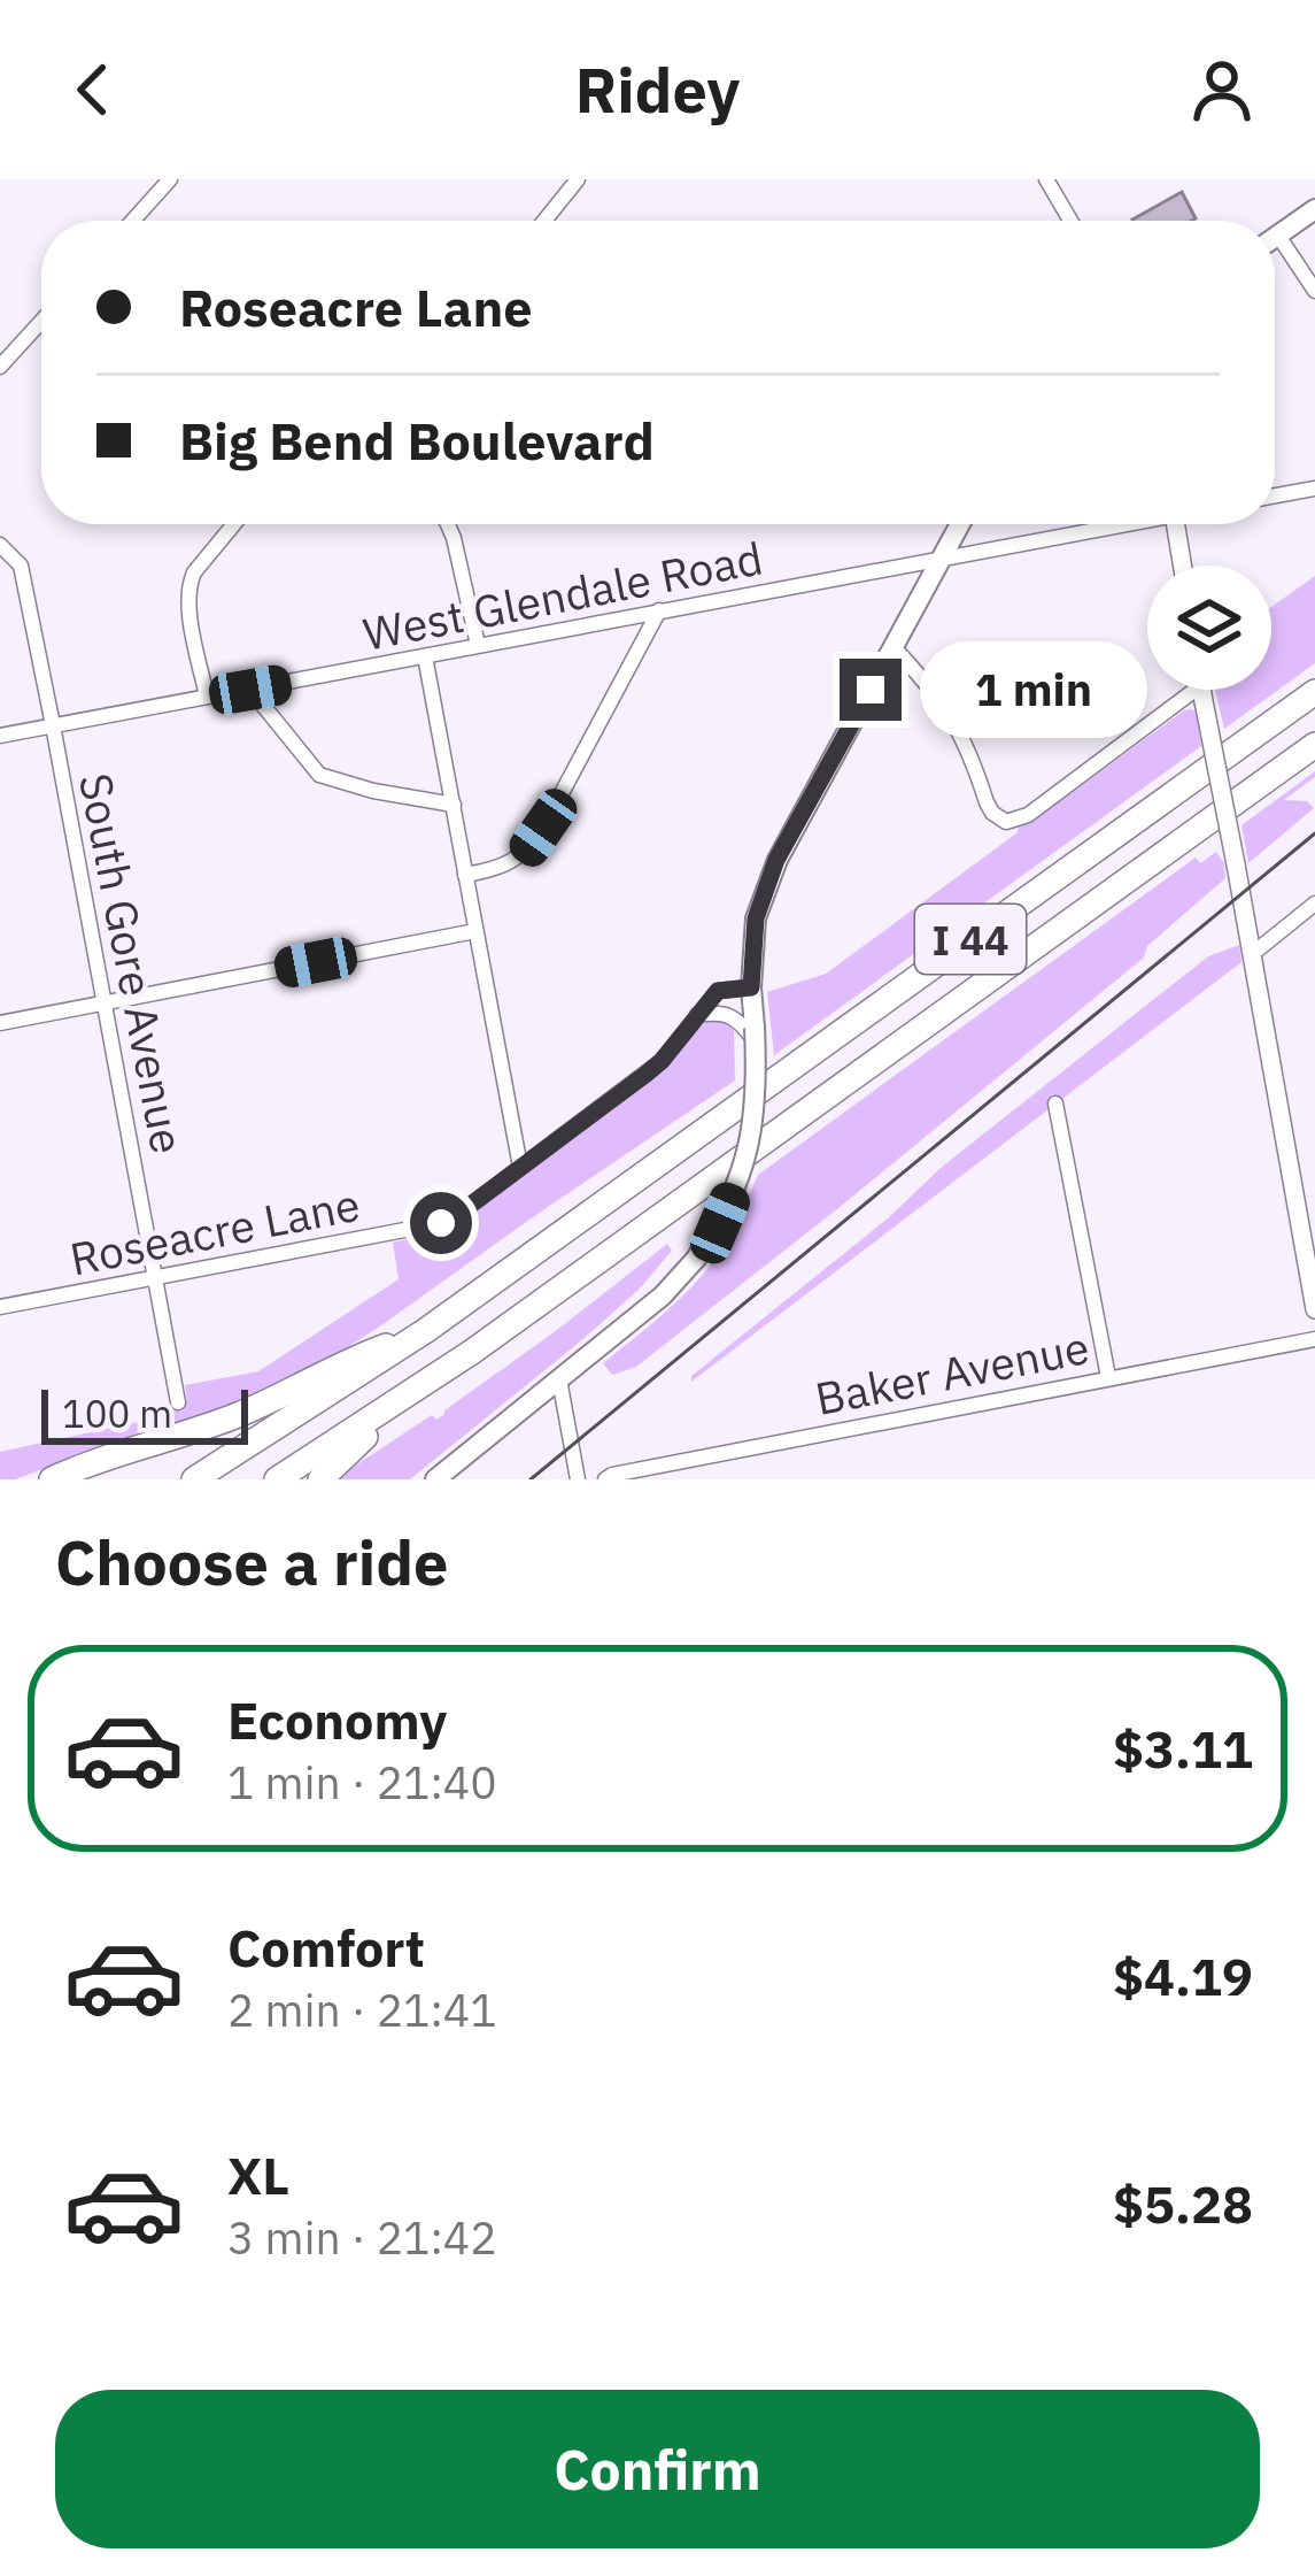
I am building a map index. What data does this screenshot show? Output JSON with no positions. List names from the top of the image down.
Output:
{
  "streets": {
    "highway": ["I 44"],
    "street": [
      "West Glendale Road",
      "South Gore Avenue",
      "Roseacre Lane",
      "Baker Avenue"
    ]
  },
  "crossings": [
    ["West Glendale Road", "South Gore Avenue"],
    ["South Gore Avenue", "Roseacre Lane"]
  ],
  "scale_bar": "100 m",
  "page": {
    "header": "Ridey",
    "banner": ["Roseacre Lane", "Big Bend Boulevard"],
    "bubble": "1 min",
    "scale": "100 m",
    "heading": "Choose a ride",
    "list": [
      {
        "name": "Economy",
        "note": "1 min · 21:40",
        "value": "$3.11"
      },
      {
        "name": "Comfort",
        "note": "2 min · 21:41",
        "value": "$4.19"
      },
      {
        "name": "XL",
        "note": "3 min · 21:42",
        "value": "$5.28"
      }
    ],
    "buttons": "Confirm"
  }
}
